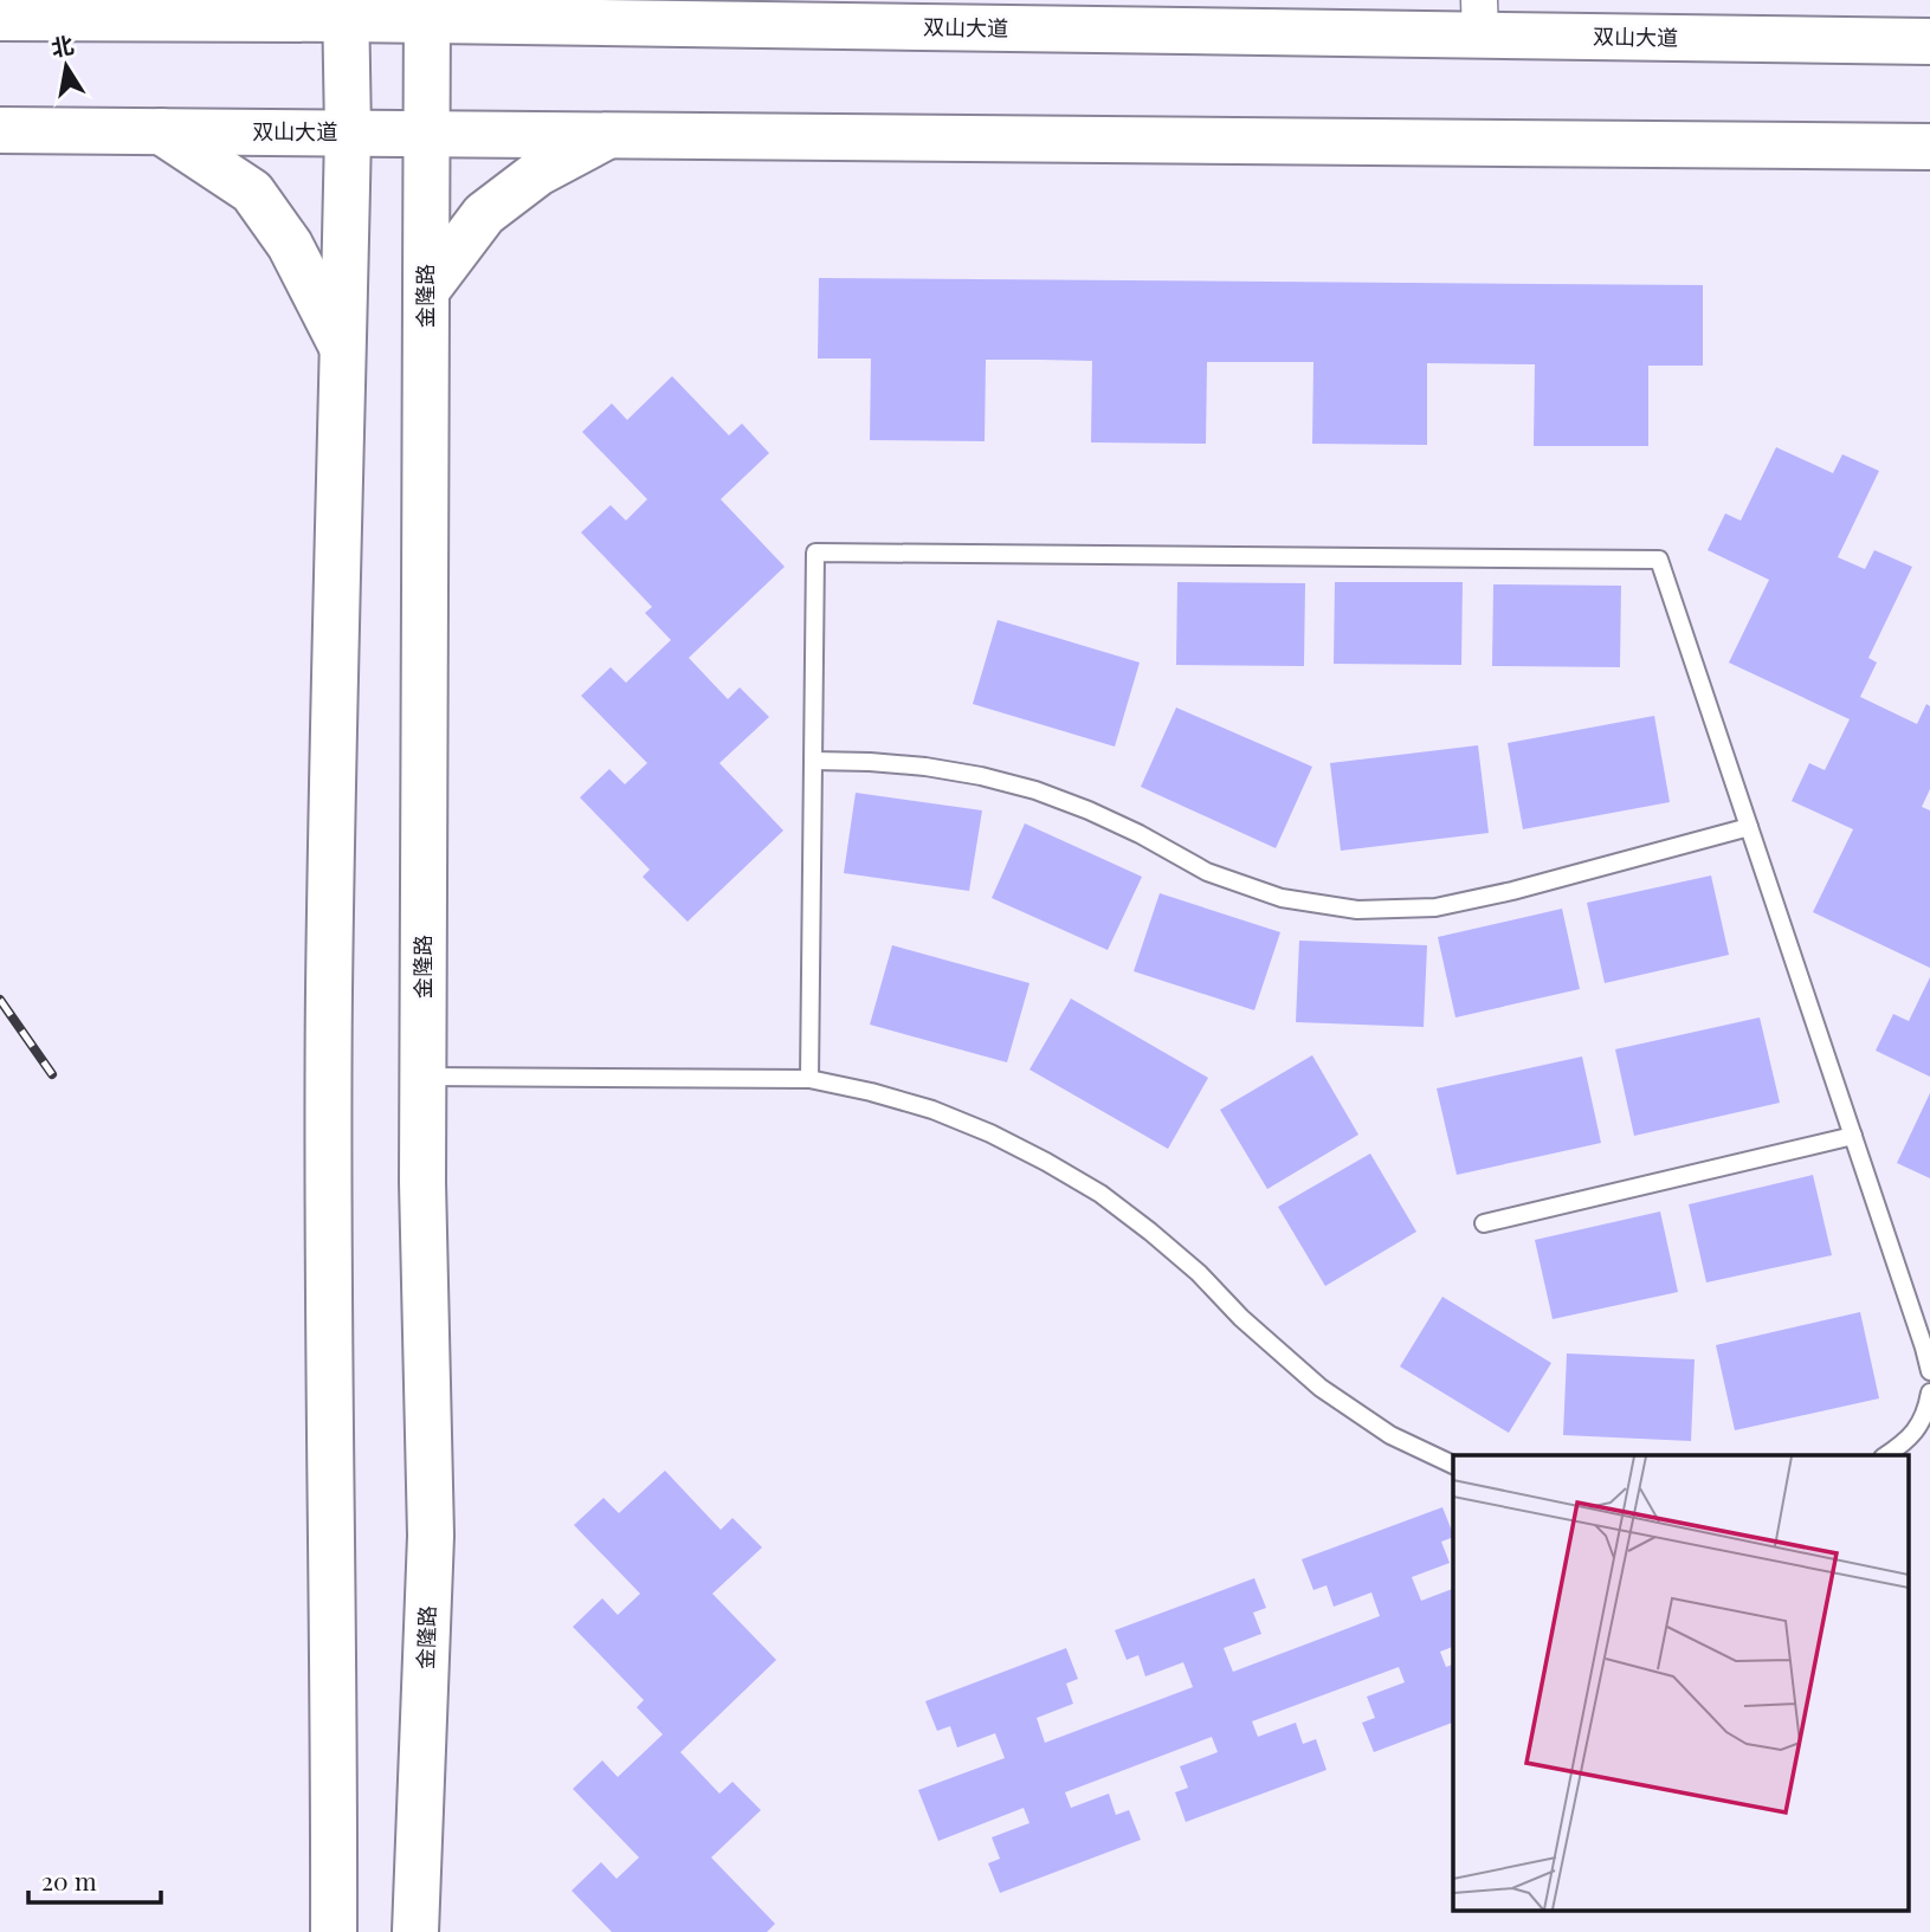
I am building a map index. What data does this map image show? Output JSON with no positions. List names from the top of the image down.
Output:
{
  "streets": {
    "main road": ["双山大道", "金隆路"]
  },
  "crossings": [
    ["双山大道", "金隆路"]
  ],
  "scale_bar": "20 m",
  "north": "top"
}
